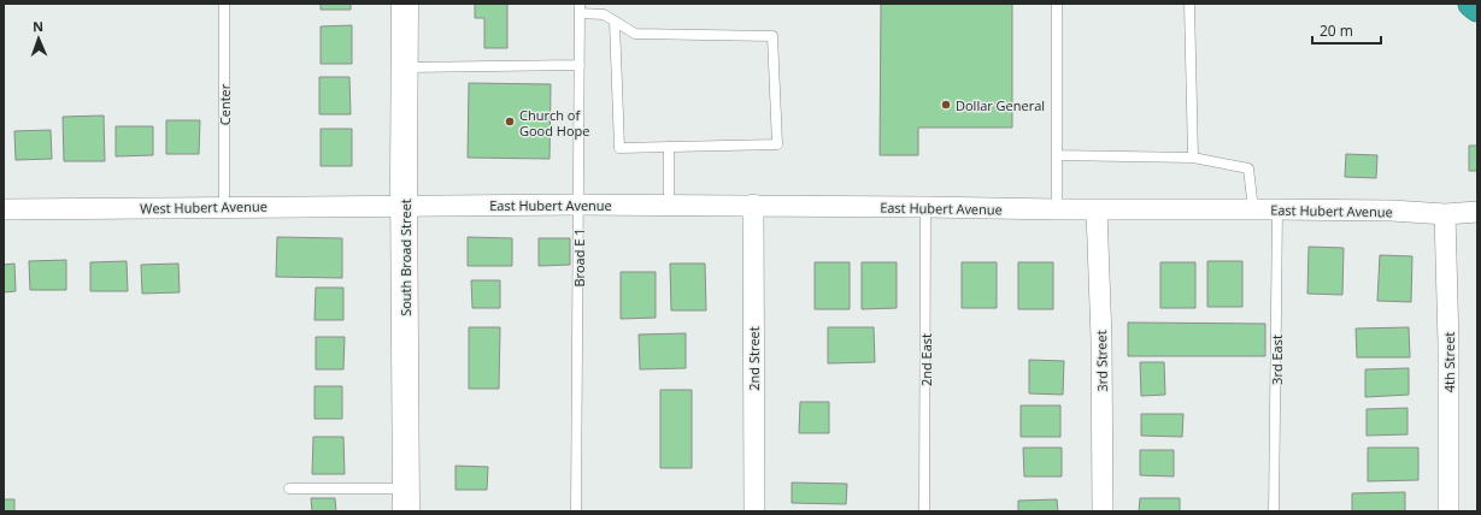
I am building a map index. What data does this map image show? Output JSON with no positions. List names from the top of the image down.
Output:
{
  "streets": {
    "street": [
      "East Hubert Avenue",
      "West Hubert Avenue",
      "South Broad Street",
      "2nd Street",
      "3rd Street",
      "4th Street"
    ],
    "lane": [
      "Center",
      "Broad E 1",
      "2nd East",
      "3rd East"
    ]
  },
  "crossings": [
    ["Center", "West Hubert Avenue"],
    ["East Hubert Avenue", "West Hubert Avenue"],
    ["East Hubert Avenue", "South Broad Street"],
    ["East Hubert Avenue", "Broad E 1"],
    ["East Hubert Avenue", "2nd Street"],
    ["East Hubert Avenue", "2nd East"],
    ["East Hubert Avenue", "3rd East"],
    ["East Hubert Avenue", "3rd Street"],
    ["East Hubert Avenue", "4th Street"],
    ["West Hubert Avenue", "South Broad Street"]
  ],
  "places": ["Dollar General", "Church of Good Hope"],
  "scale_bar": "20 m",
  "north": "top"
}
